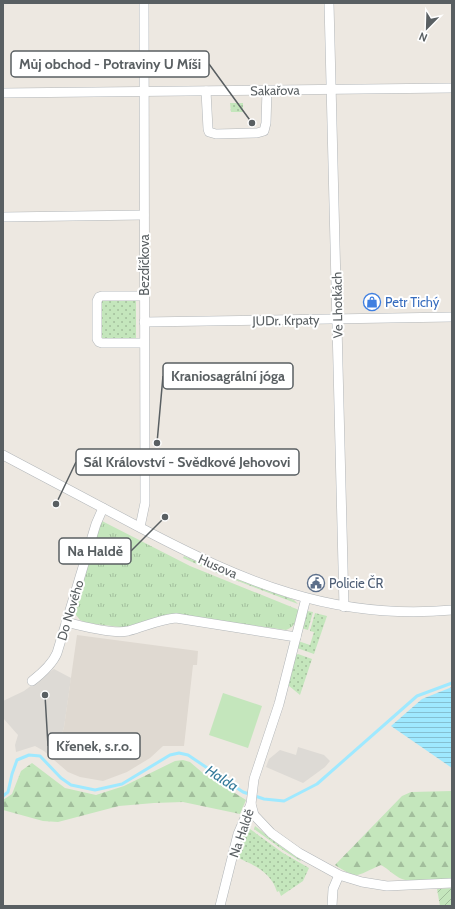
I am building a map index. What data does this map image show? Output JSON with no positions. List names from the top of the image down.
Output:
{
  "streets": {
    "street": [
      "Sakařova",
      "Bezdíčkova",
      "Ve Lhotkách",
      "JUDr. Krpaty",
      "Husova",
      "Do Nového",
      "Na Haldě"
    ]
  },
  "crossings": [
    ["Sakařova", "Bezdíčkova"],
    ["Sakařova", "Ve Lhotkách"],
    ["Bezdíčkova", "JUDr. Krpaty"],
    ["Bezdíčkova", "Husova"],
    ["Ve Lhotkách", "JUDr. Krpaty"],
    ["Ve Lhotkách", "Husova"],
    ["Husova", "Do Nového"],
    ["Husova", "Na Haldě"]
  ],
  "water": ["Halda"],
  "places": {
    "other": [
      "Můj obchod - Potraviny U Míši",
      "Kraniosagrální jóga",
      "Sál Království - Svědkové Jehovovi",
      "Na Haldě",
      "Křenek, s.r.o."
    ],
    "shop": ["Petr Tichý"],
    "public building": ["Policie ČR"]
  },
  "north": "bottom left"
}
